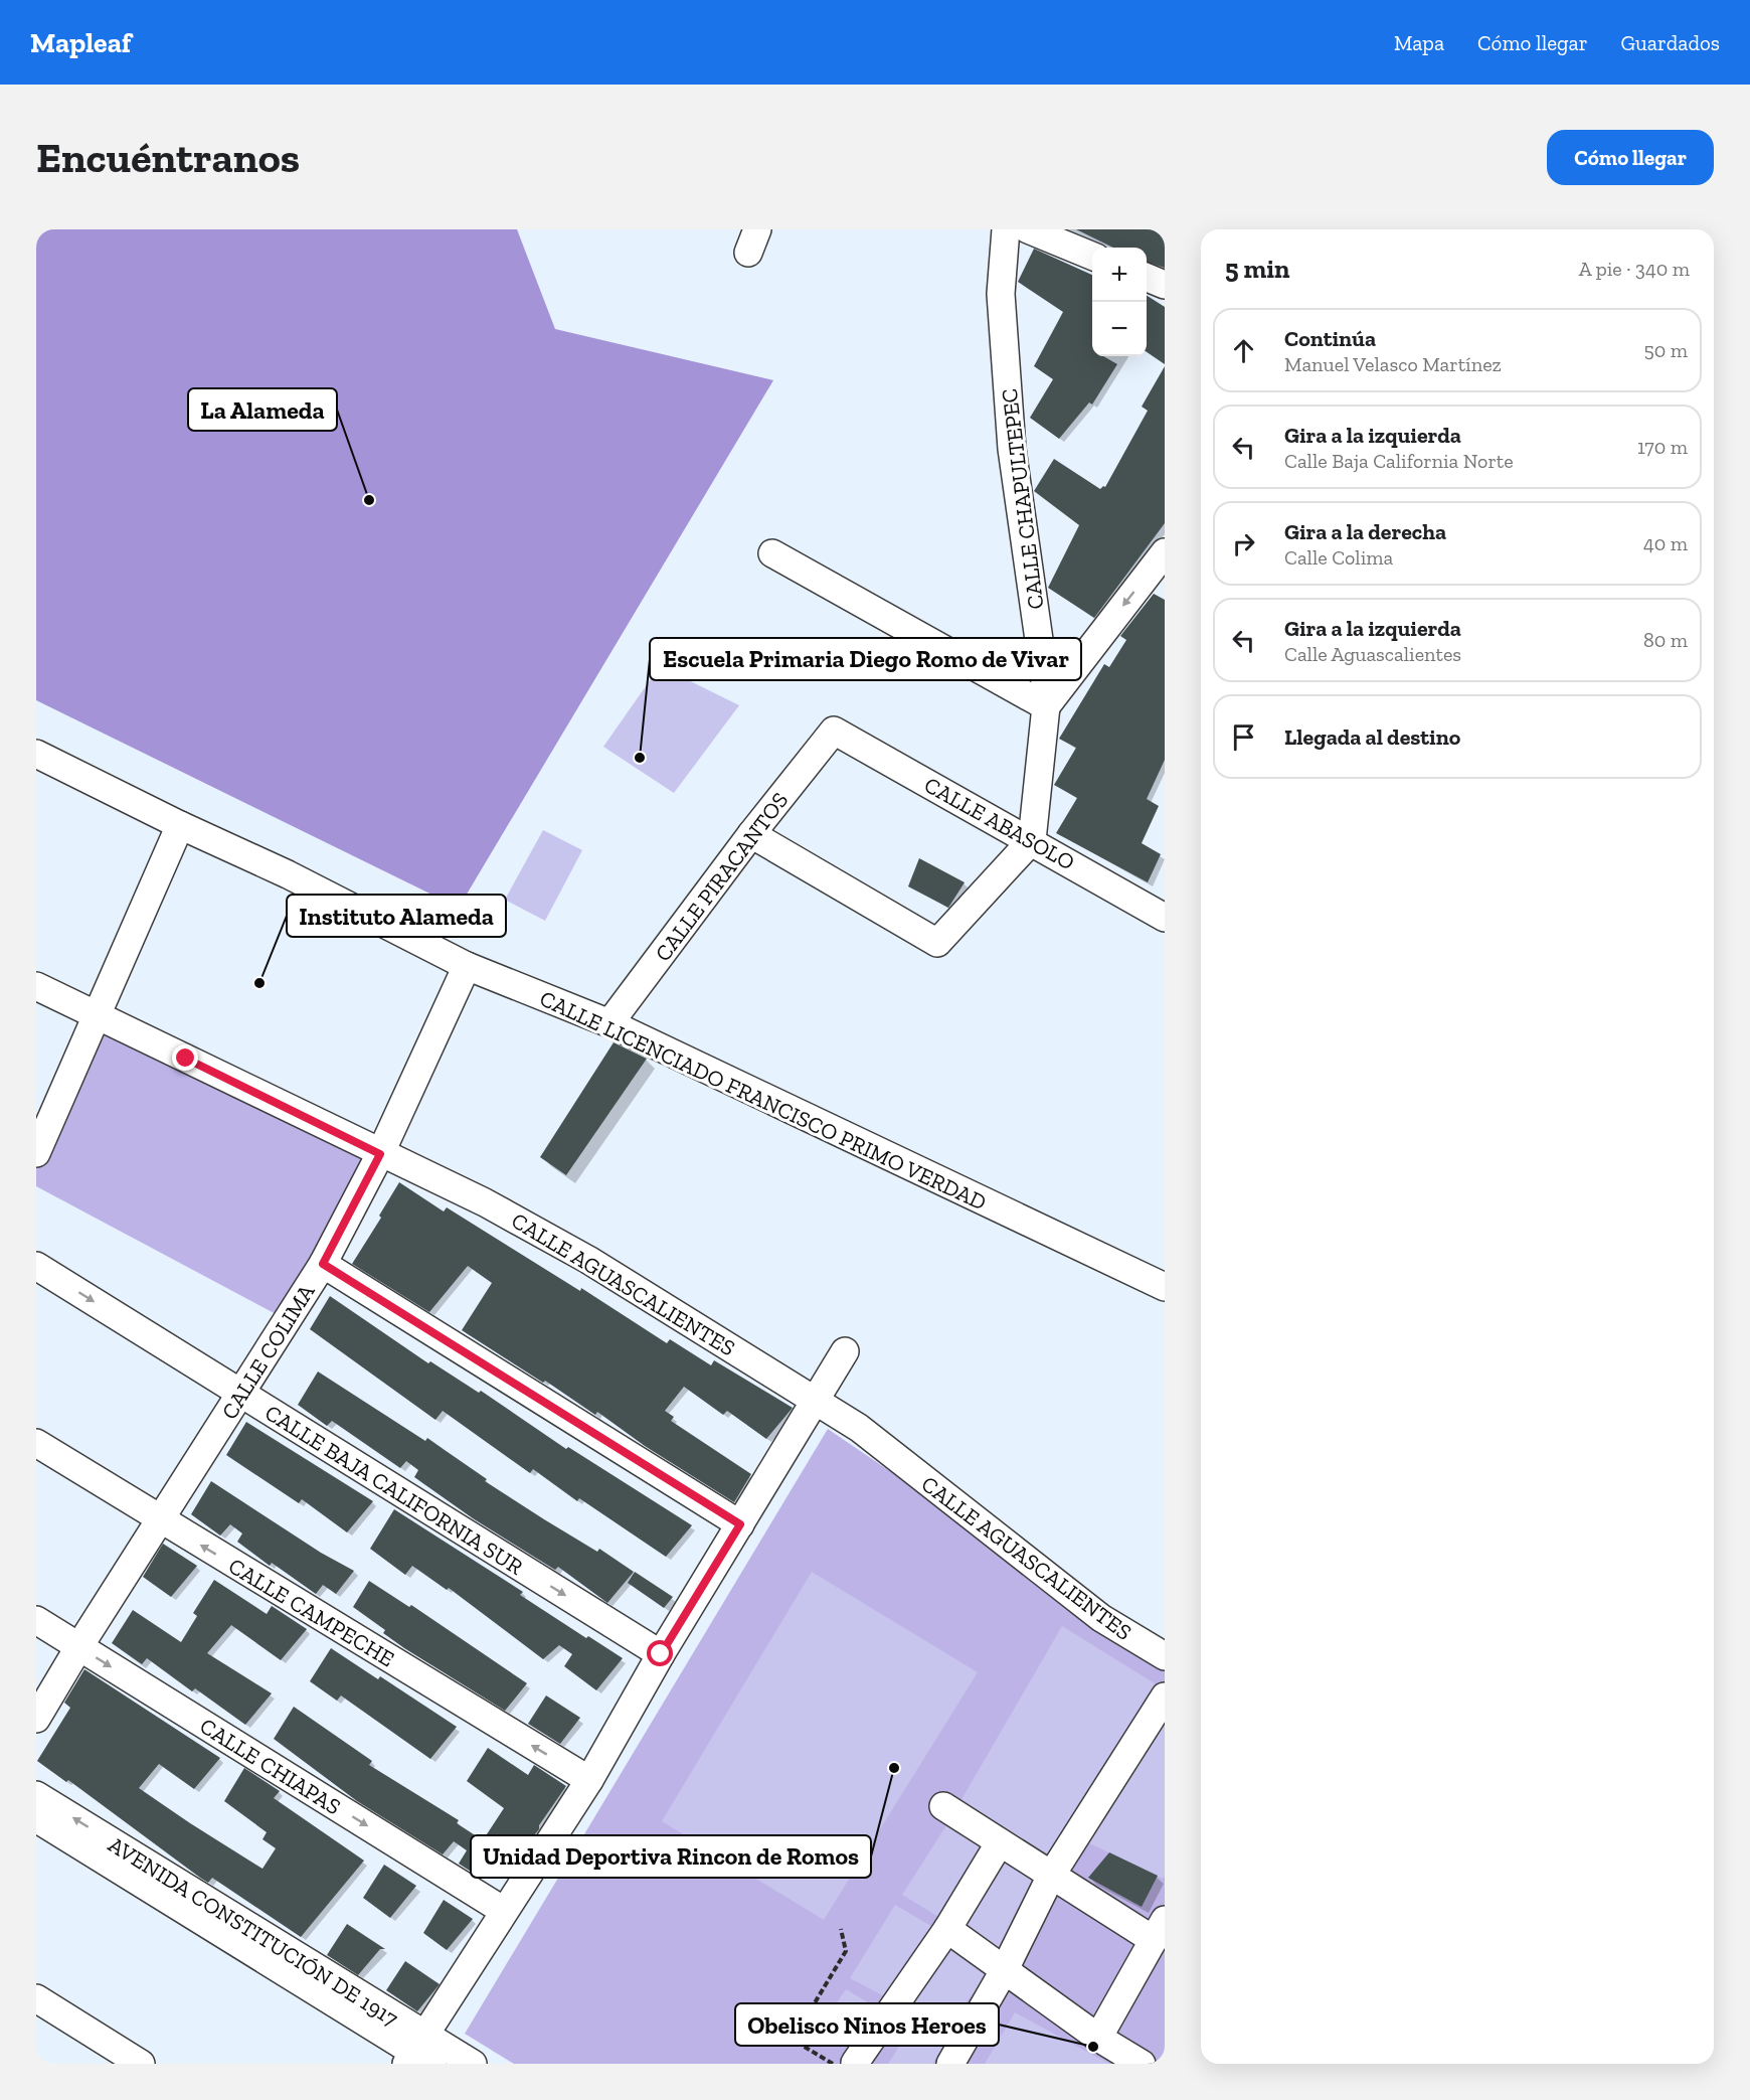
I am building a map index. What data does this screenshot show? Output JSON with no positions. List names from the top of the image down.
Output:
{
  "streets": {
    "street": [
      "CALLE CHAPULTEPEC",
      "CALLE ABASOLO",
      "CALLE PIRACANTOS",
      "CALLE LICENCIADO FRANCISCO PRIMO VERDAD",
      "CALLE AGUASCALIENTES",
      "CALLE COLIMA",
      "CALLE BAJA CALIFORNIA SUR",
      "CALLE CAMPECHE",
      "CALLE CHIAPAS",
      "AVENIDA CONSTITUCIÓN DE 1917"
    ]
  },
  "crossings": [
    ["CALLE CHAPULTEPEC", "CALLE ABASOLO"],
    ["CALLE ABASOLO", "CALLE PIRACANTOS"],
    ["CALLE PIRACANTOS", "CALLE LICENCIADO FRANCISCO PRIMO VERDAD"],
    ["CALLE LICENCIADO FRANCISCO PRIMO VERDAD", "CALLE COLIMA"],
    ["CALLE AGUASCALIENTES", "CALLE COLIMA"],
    ["CALLE COLIMA", "CALLE BAJA CALIFORNIA SUR"],
    ["CALLE COLIMA", "CALLE CAMPECHE"],
    ["CALLE COLIMA", "CALLE CHIAPAS"]
  ],
  "one_way": ["CALLE CAMPECHE", "CALLE CHIAPAS"],
  "places": [
    "La Alameda",
    "Escuela Primaria Diego Romo de Vivar",
    "Instituto Alameda",
    "Unidad Deportiva Rincon de Romos",
    "Obelisco Ninos Heroes"
  ],
  "page": {
    "header": "Mapleaf",
    "nav": ["Mapa", "Cómo llegar", "Guardados"],
    "buttons": "Cómo llegar",
    "title": "Encuéntranos",
    "heading": ["5 min", "A pie · 340 m"],
    "map_buttons": ["+", "−"],
    "list": [
      ["Continúa", "Manuel Velasco Martínez", "50 m"],
      ["Gira a la izquierda", "Calle Baja California Norte", "170 m"],
      ["Gira a la derecha", "Calle Colima", "40 m"],
      ["Gira a la izquierda", "Calle Aguascalientes", "80 m"],
      "Llegada al destino"
    ]
  }
}
